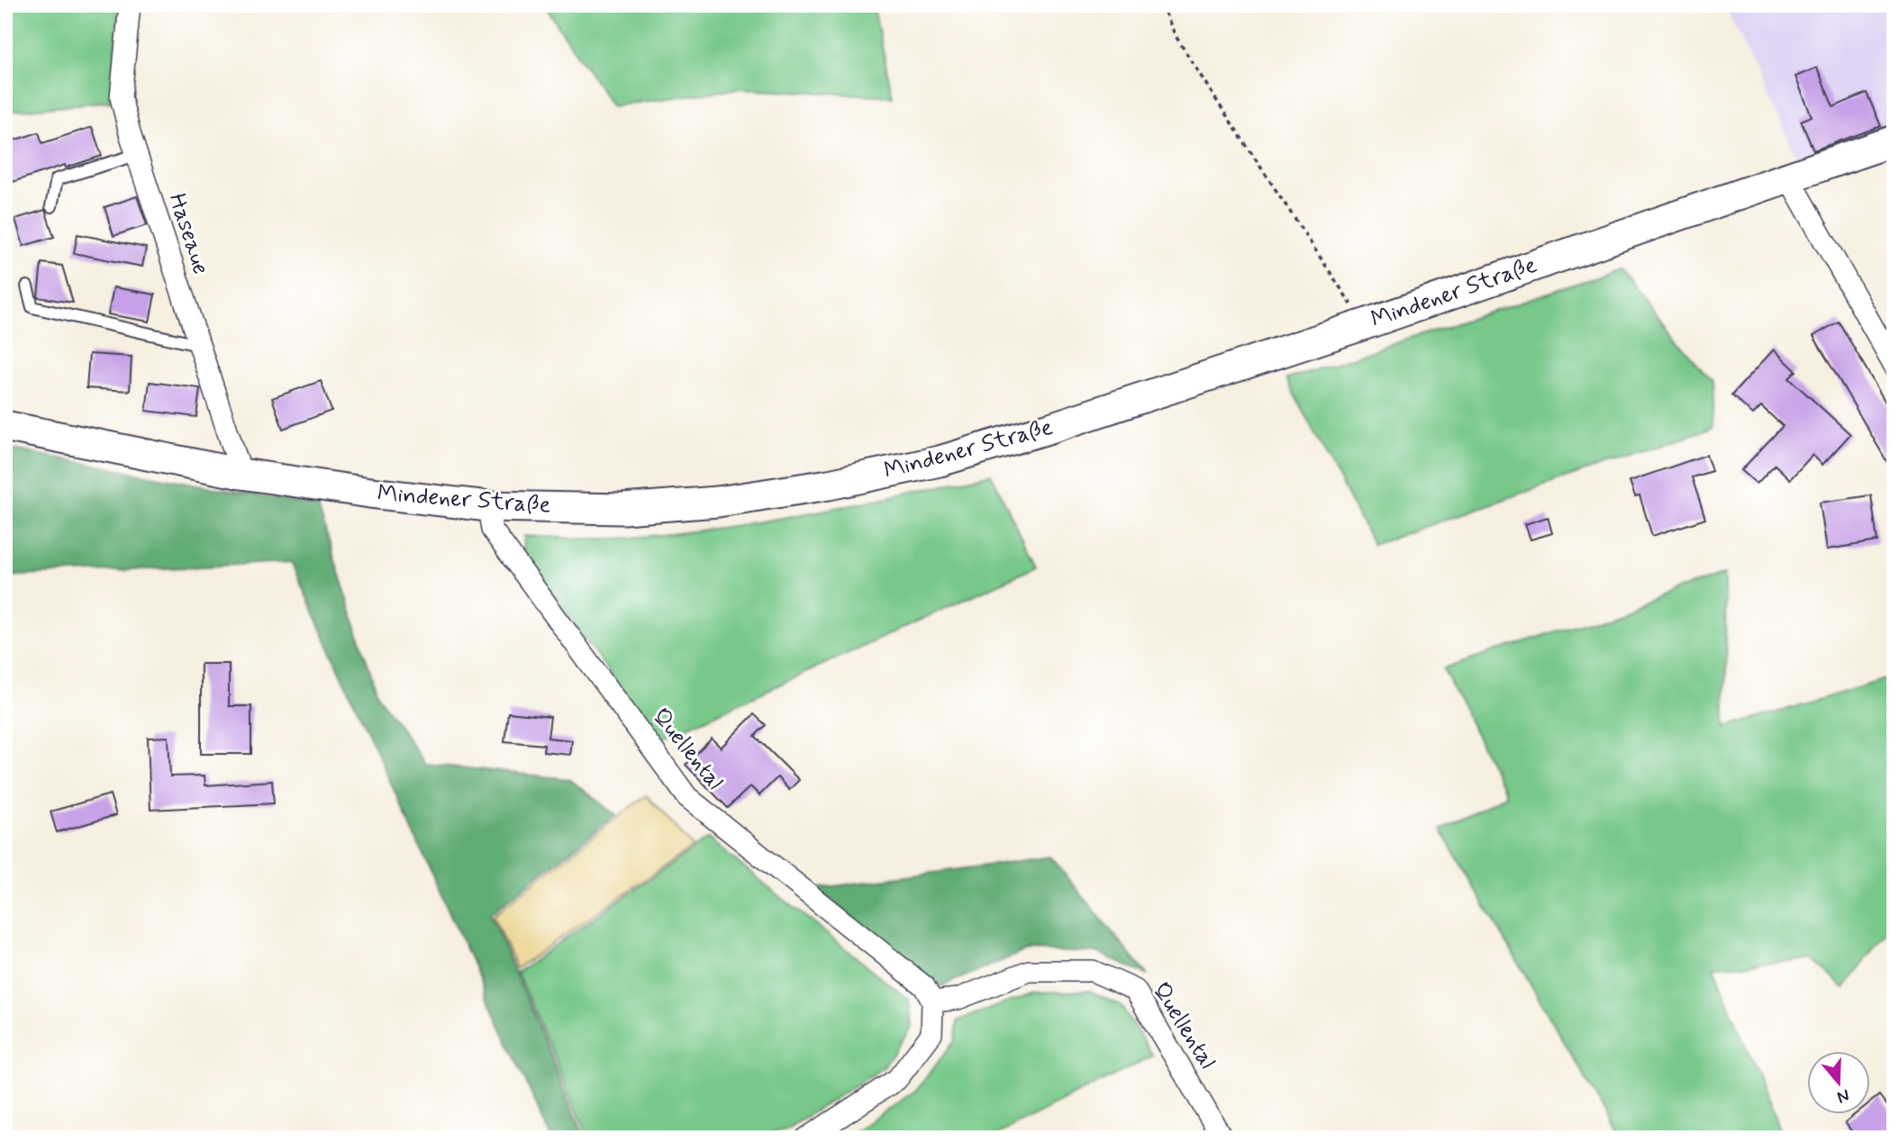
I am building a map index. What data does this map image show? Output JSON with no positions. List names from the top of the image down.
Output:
{
  "streets": {
    "main road": ["Mindener Straße"],
    "street": ["Haseaue", "Quellental"]
  },
  "crossings": [
    ["Haseaue", "Mindener Straße"],
    ["Mindener Straße", "Quellental"]
  ],
  "north": "bottom"
}
